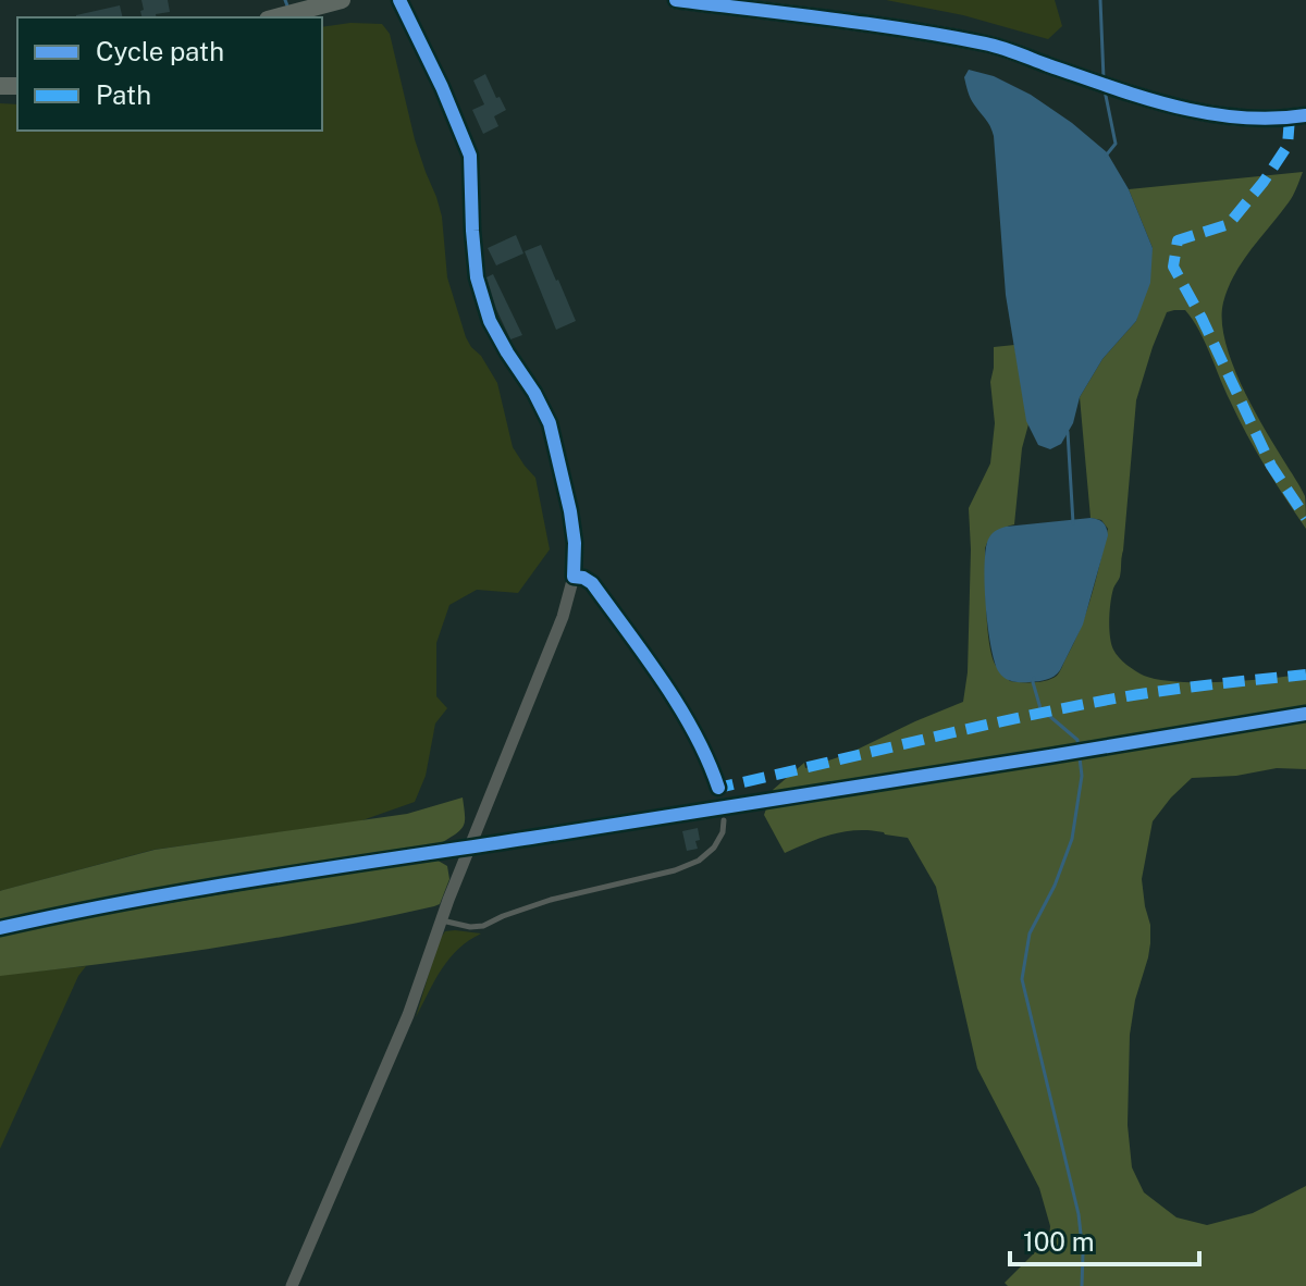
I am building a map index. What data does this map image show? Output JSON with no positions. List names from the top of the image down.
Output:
{
  "legend": ["Cycle path", "Path"],
  "scale_bar": "100 m"
}
